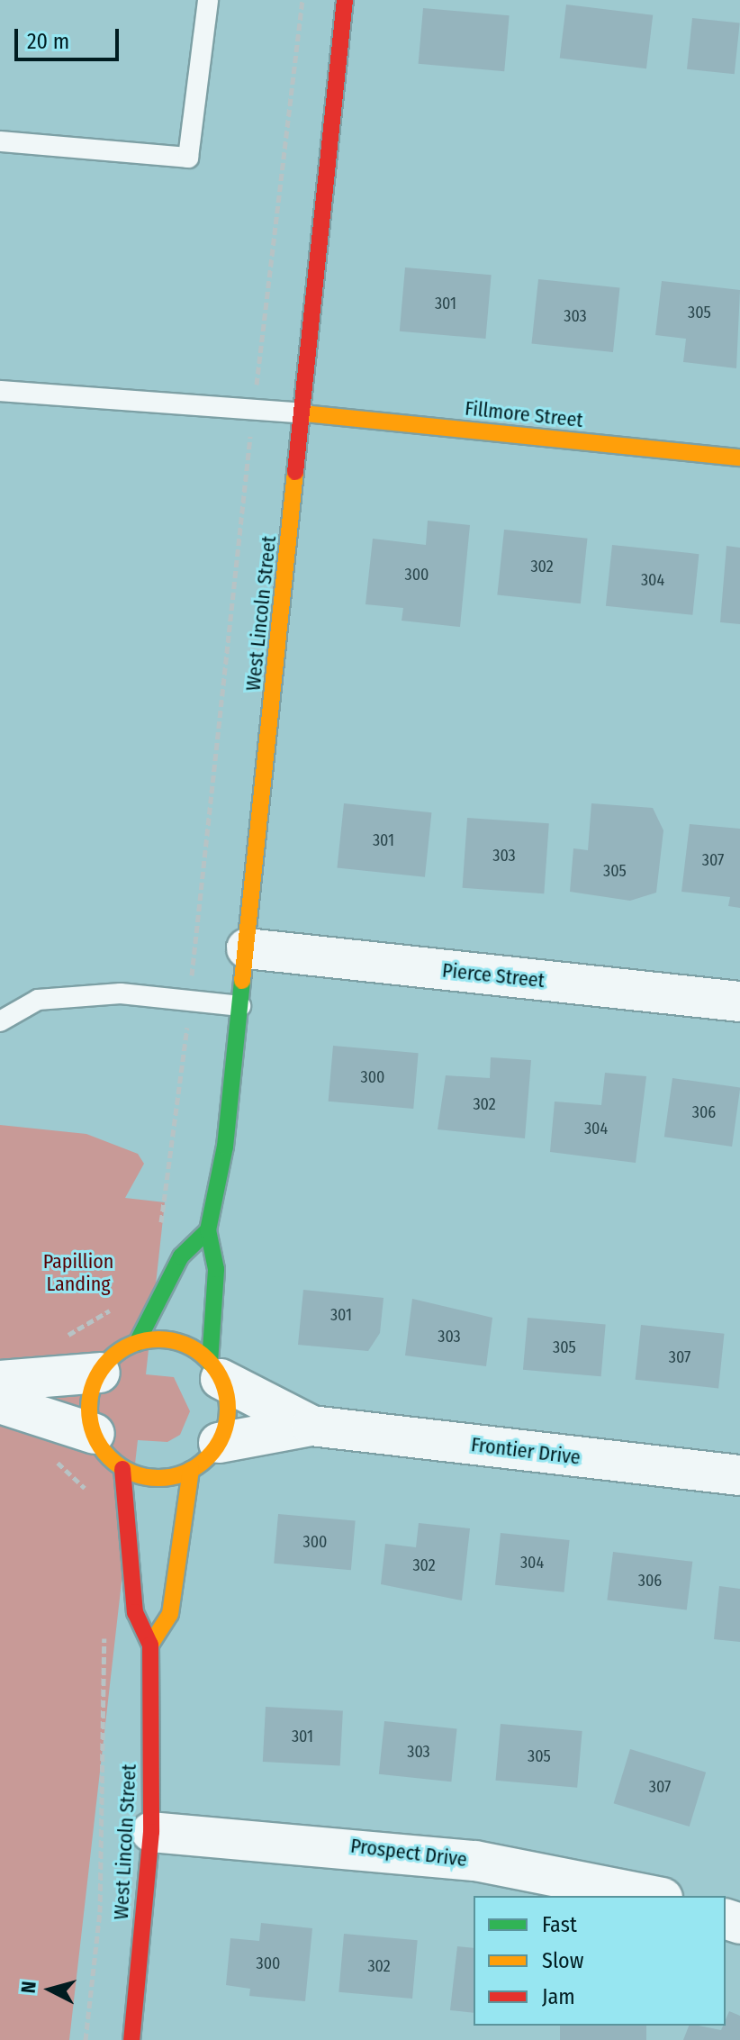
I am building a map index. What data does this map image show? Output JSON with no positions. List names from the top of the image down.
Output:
{
  "streets": {
    "street": [
      "Fillmore Street",
      "West Lincoln Street",
      "Pierce Street",
      "Frontier Drive",
      "Prospect Drive"
    ]
  },
  "crossings": [
    ["Fillmore Street", "West Lincoln Street"],
    ["West Lincoln Street", "Pierce Street"],
    ["West Lincoln Street", "Frontier Drive"],
    ["West Lincoln Street", "Prospect Drive"]
  ],
  "parks": ["Papillion Landing"],
  "house_numbers": [
    "301",
    "305",
    "303",
    "302",
    "300",
    "304",
    "301",
    "303",
    "307",
    "305",
    "300",
    "302",
    "306",
    "304",
    "301",
    "303",
    "305",
    "307",
    "300",
    "304",
    "302",
    "306",
    "301",
    "303",
    "305",
    "307",
    "300",
    "302"
  ],
  "legend": ["Fast", "Slow", "Jam"],
  "scale_bar": "20 m",
  "north": "left"
}
